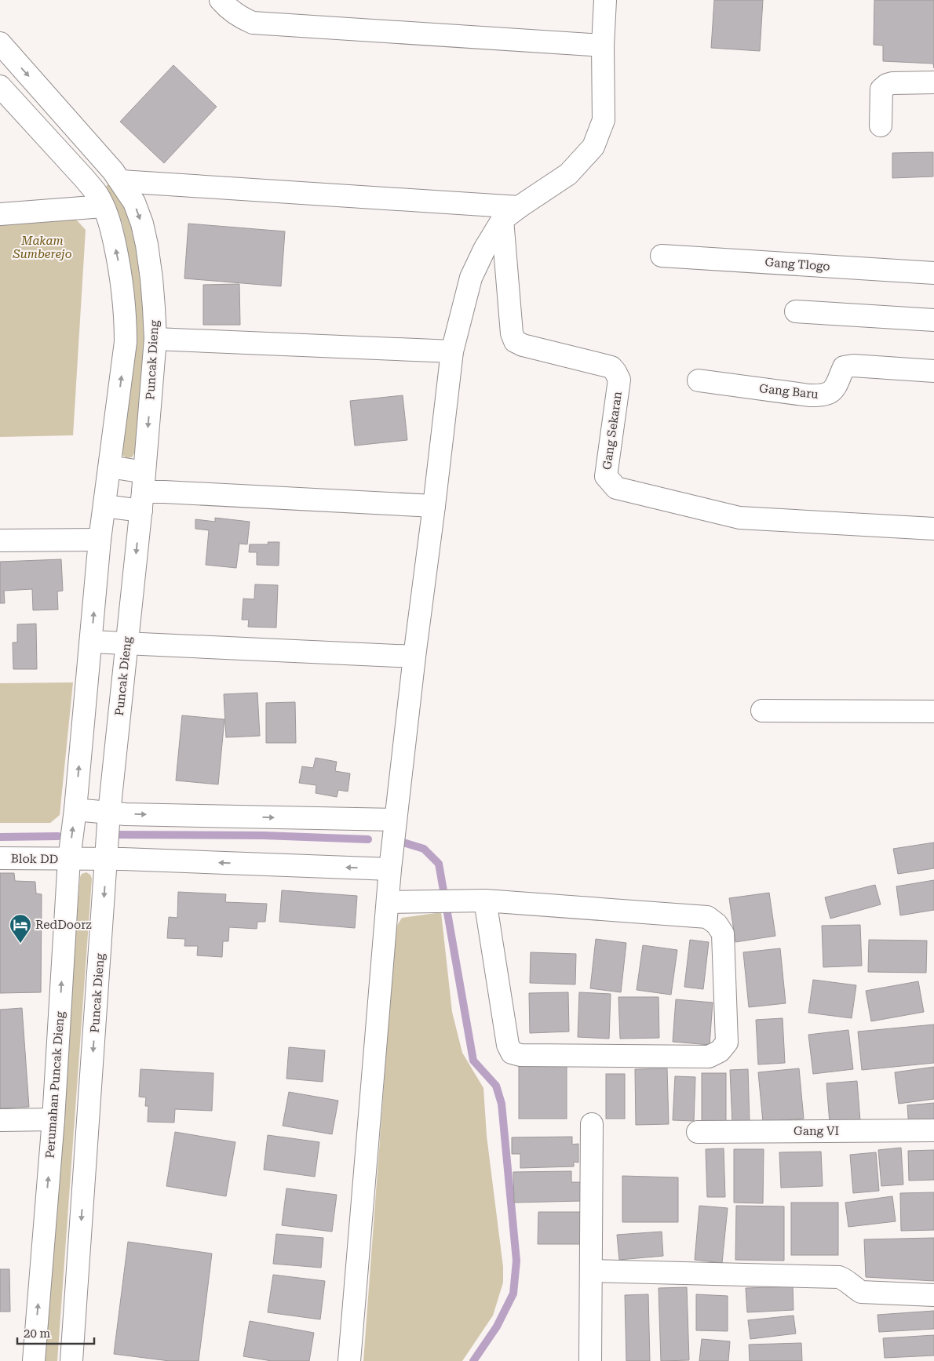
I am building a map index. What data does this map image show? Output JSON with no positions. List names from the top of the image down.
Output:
{
  "streets": {
    "street": [
      "Gang Tlogo",
      "Puncak Dieng",
      "Gang Baru",
      "Gang Sekaran",
      "Blok DD",
      "Perumahan Puncak Dieng",
      "Gang VI"
    ]
  },
  "crossings": [
    ["Puncak Dieng", "Blok DD"],
    ["Blok DD", "Perumahan Puncak Dieng"]
  ],
  "one_way": ["Puncak Dieng", "Perumahan Puncak Dieng"],
  "parks": ["Makam Sumberejo"],
  "places": {
    "hotel": ["RedDoorz"]
  },
  "scale_bar": "20 m"
}
